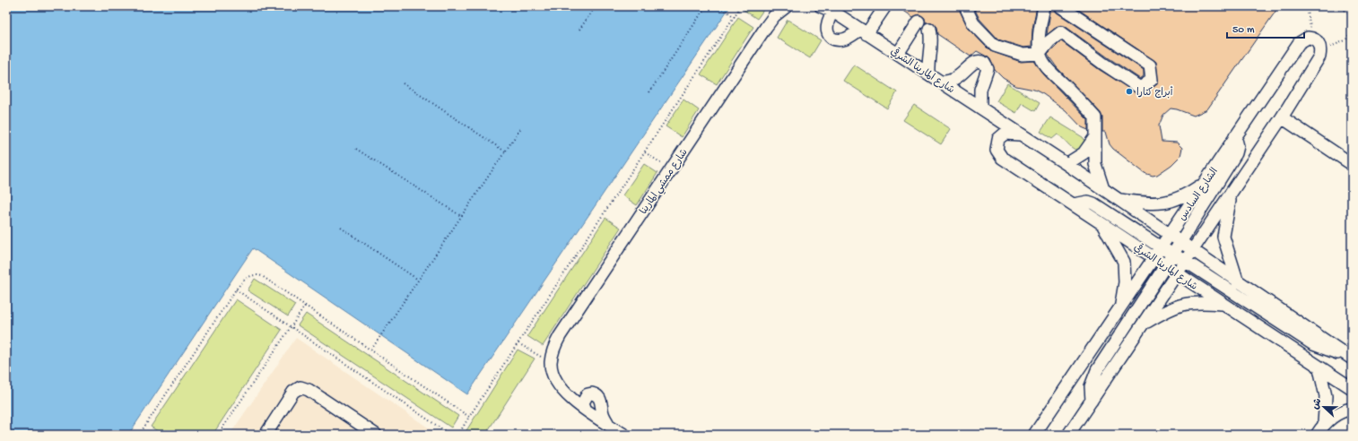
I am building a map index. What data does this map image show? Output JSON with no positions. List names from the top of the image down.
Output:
{
  "streets": {
    "street": ["شارع المارينا الشرقي", "شارع ممشي المارينا", "الشارع السادس"]
  },
  "crossings": [
    ["شارع المارينا الشرقي", "الشارع السادس"]
  ],
  "places": ["أبراج كتارا"],
  "scale_bar": "50 m",
  "north": "left"
}
